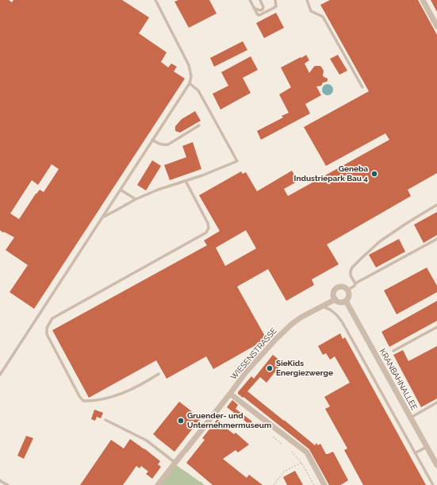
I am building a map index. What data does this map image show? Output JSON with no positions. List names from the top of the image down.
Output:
{
  "streets": {
    "street": ["WIESENSTRASSE", "KRANBAHNALLEE"]
  },
  "crossings": [
    ["WIESENSTRASSE", "KRANBAHNALLEE"]
  ],
  "places": ["Geneba Industriepark Bau 4", "SieKids Energiezwerge", "Gruender- und Unternehmermuseum"]
}
